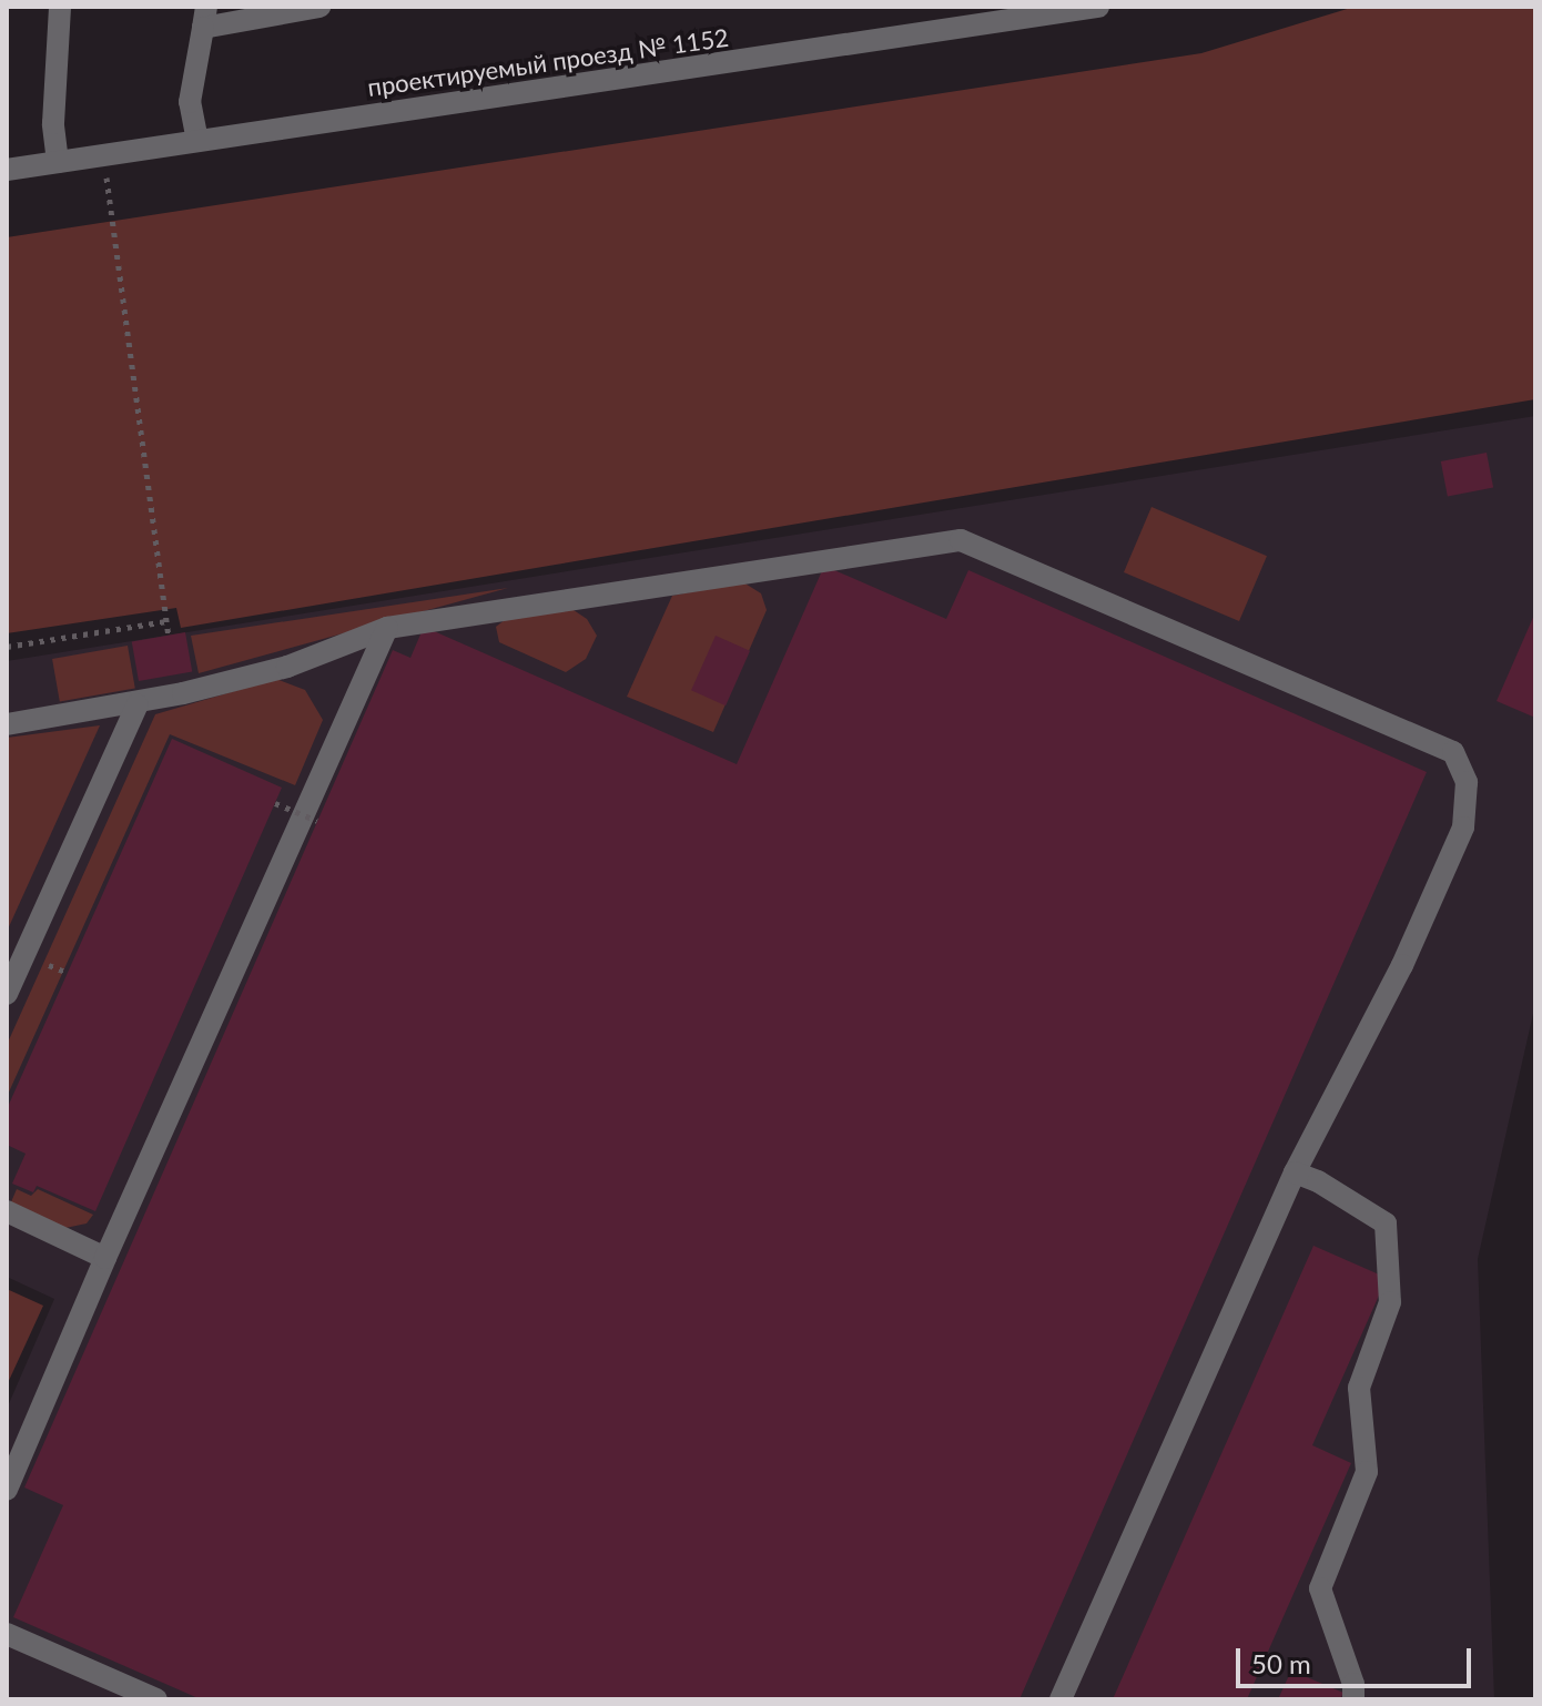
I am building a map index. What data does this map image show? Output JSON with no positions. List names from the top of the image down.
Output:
{
  "streets": {
    "street": ["проектируемый проезд № 1152"]
  },
  "scale_bar": "50 m"
}
